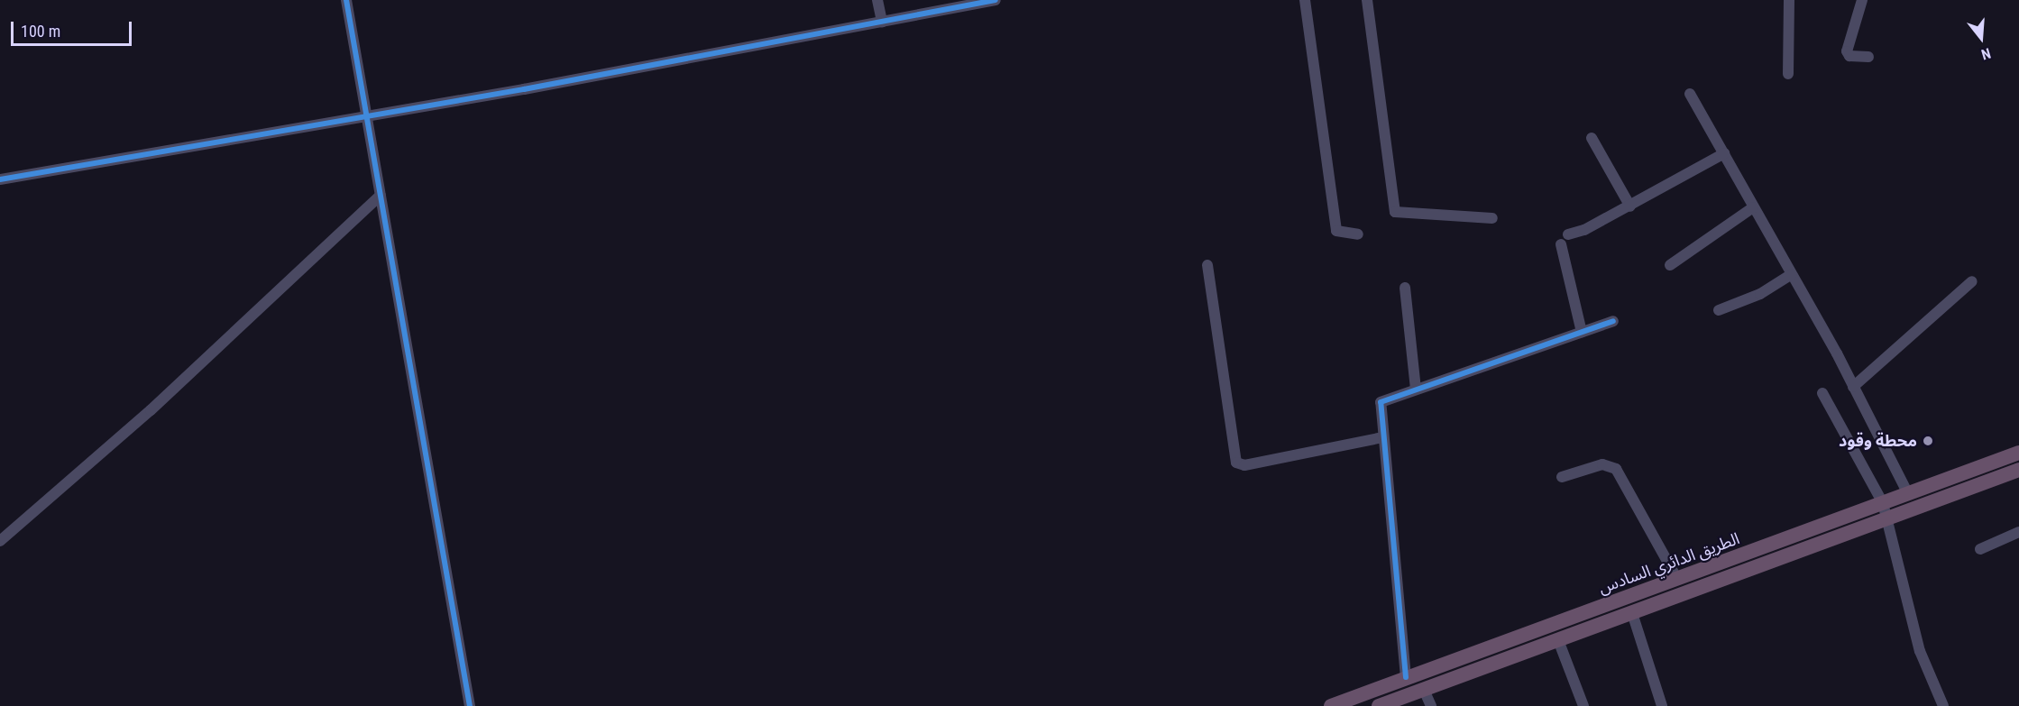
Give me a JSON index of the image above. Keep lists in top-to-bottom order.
{
  "streets": {
    "highway": ["الطريق الدائري السادس"]
  },
  "places": ["محطة وقود"],
  "scale_bar": "100 m",
  "north": "bottom"
}
